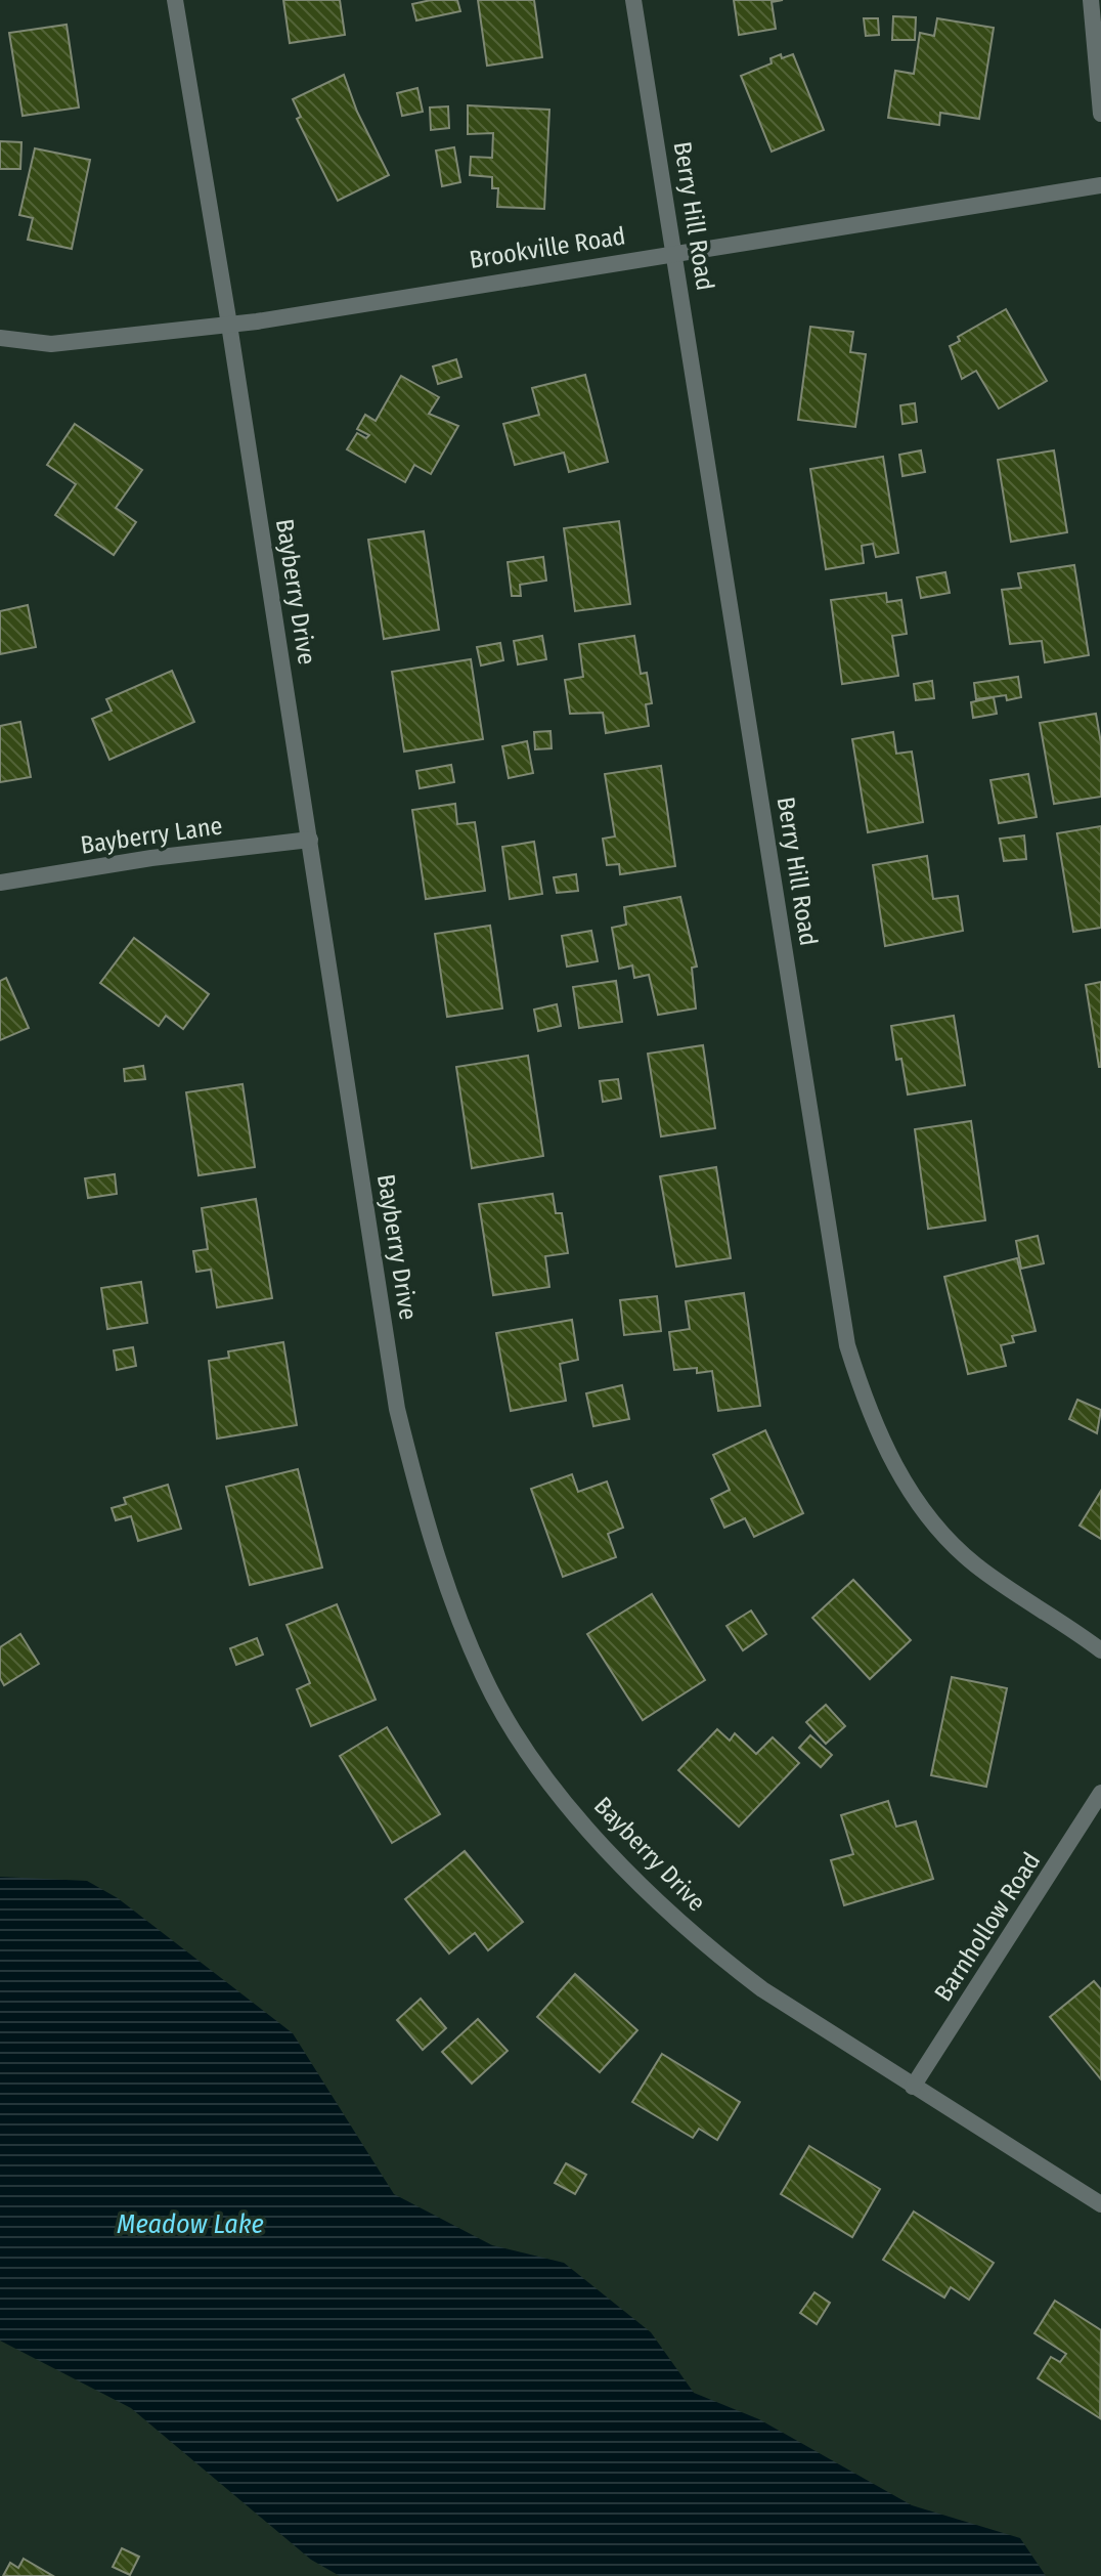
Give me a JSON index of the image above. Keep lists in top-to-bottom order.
{
  "streets": {
    "street": [
      "Berry Hill Road",
      "Brookville Road",
      "Bayberry Drive",
      "Bayberry Lane",
      "Barnhollow Road"
    ]
  },
  "crossings": [
    ["Berry Hill Road", "Brookville Road"],
    ["Brookville Road", "Bayberry Drive"],
    ["Bayberry Drive", "Bayberry Lane"],
    ["Bayberry Drive", "Barnhollow Road"]
  ],
  "water": ["Meadow Lake"]
}
